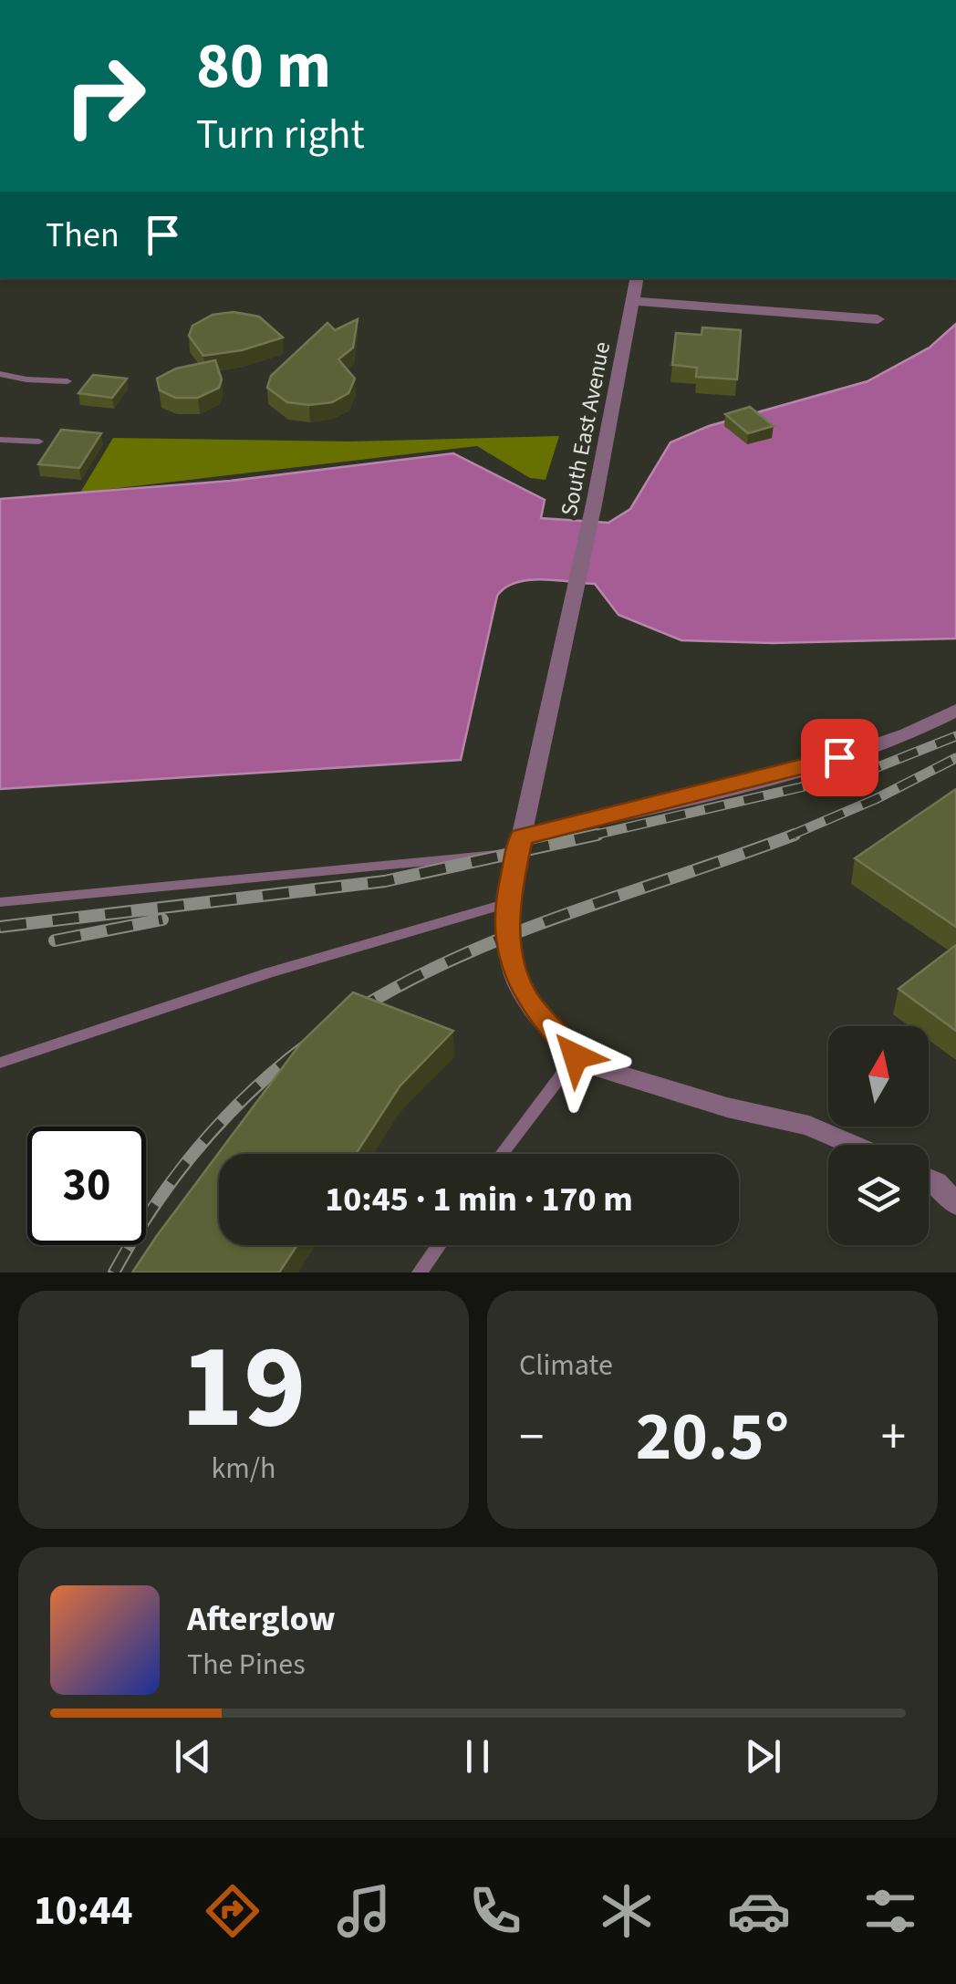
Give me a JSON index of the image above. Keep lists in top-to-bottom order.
{
  "streets": {
    "street": ["South East Avenue"]
  },
  "north": "top",
  "page": {
    "turn": ["80 m", "Turn right"],
    "then": "Then",
    "limit": "30",
    "trip": "10:45 · 1 min · 170 m",
    "tile": [
      ["19", "km/h"],
      "Climate"
    ],
    "heat": ["−", "20.5°", "+"],
    "song": ["Afterglow", "The Pines"],
    "tabs": "10:44"
  }
}
